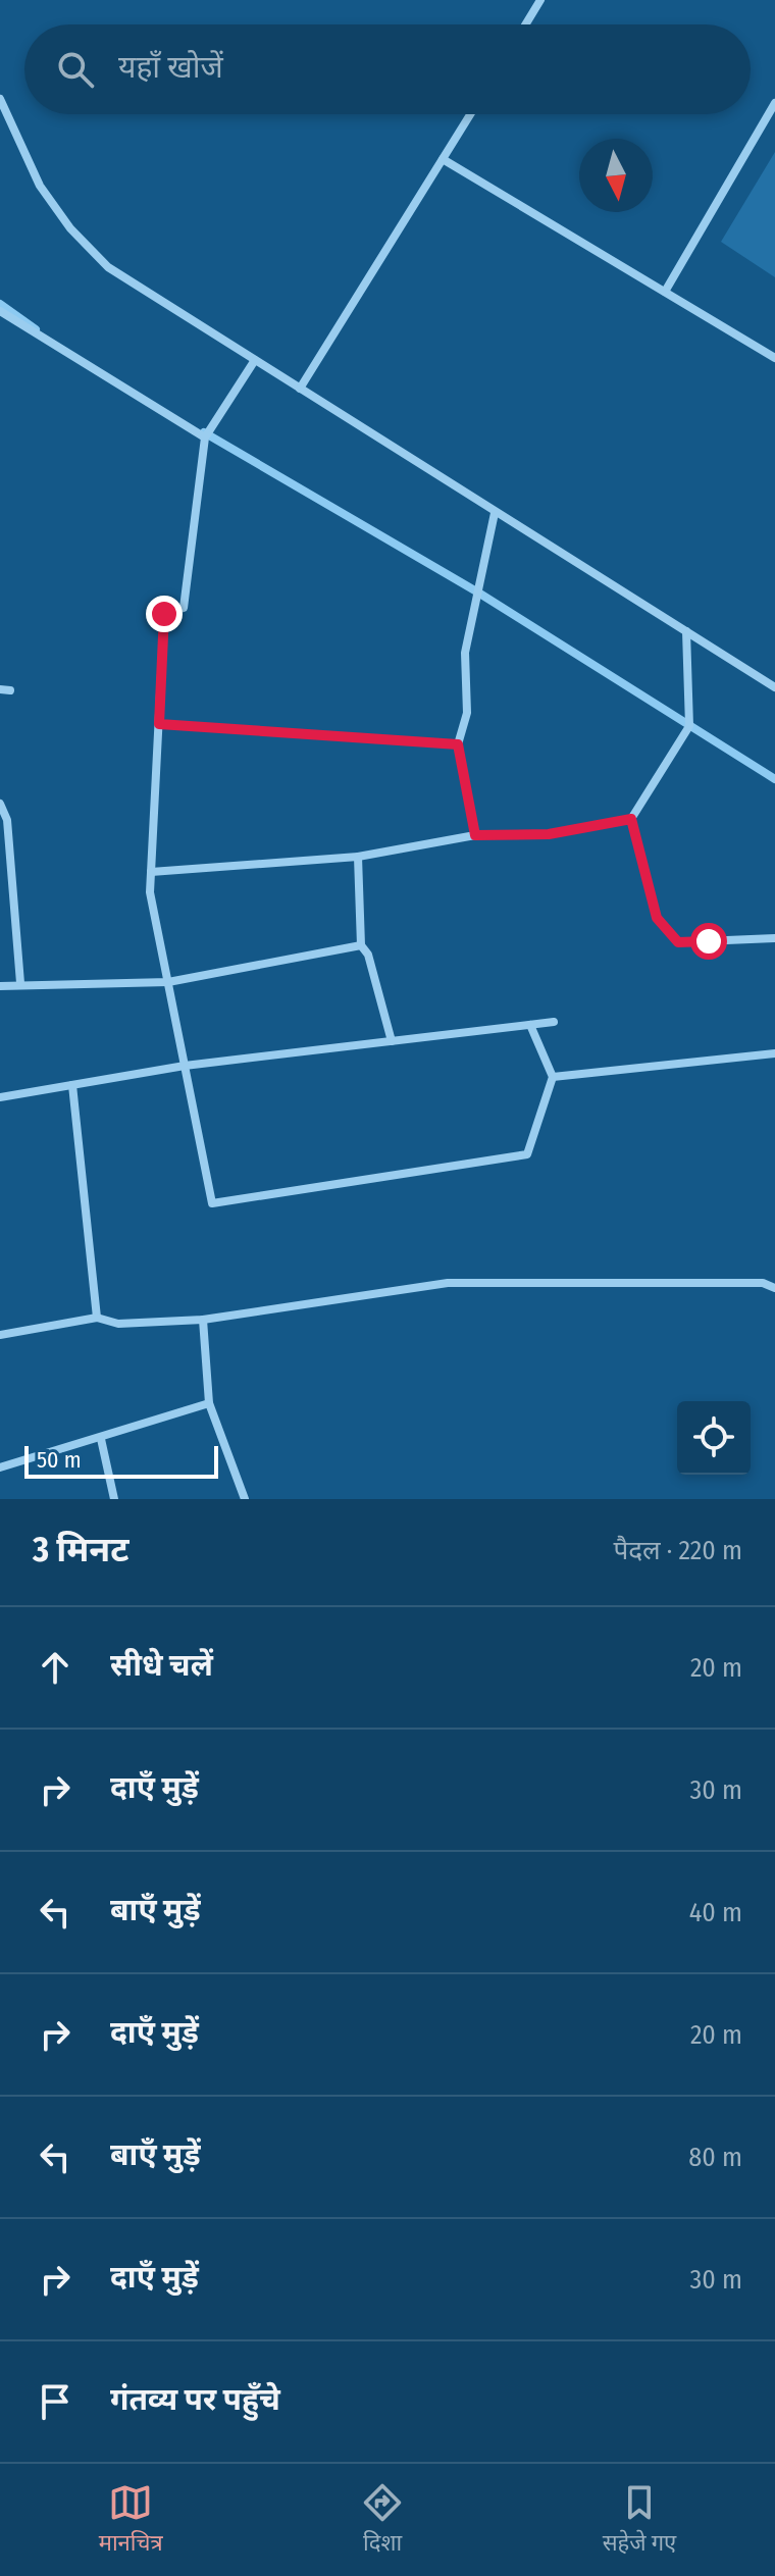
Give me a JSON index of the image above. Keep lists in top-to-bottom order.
{
  "scale_bar": "50 m",
  "north": "bottom",
  "page": {
    "search": "यहाँ खोजें",
    "scale": "50 m",
    "heading": ["3 मिनट", "पैदल · 220 m"],
    "list": [
      ["सीधे चलें", "20 m"],
      ["दाएँ मुड़ें", "30 m"],
      ["बाएँ मुड़ें", "40 m"],
      ["दाएँ मुड़ें", "20 m"],
      ["बाएँ मुड़ें", "80 m"],
      ["दाएँ मुड़ें", "30 m"],
      "गंतव्य पर पहुँचे"
    ],
    "nav": ["मानचित्र", "दिशा", "सहेजे गए"]
  }
}
